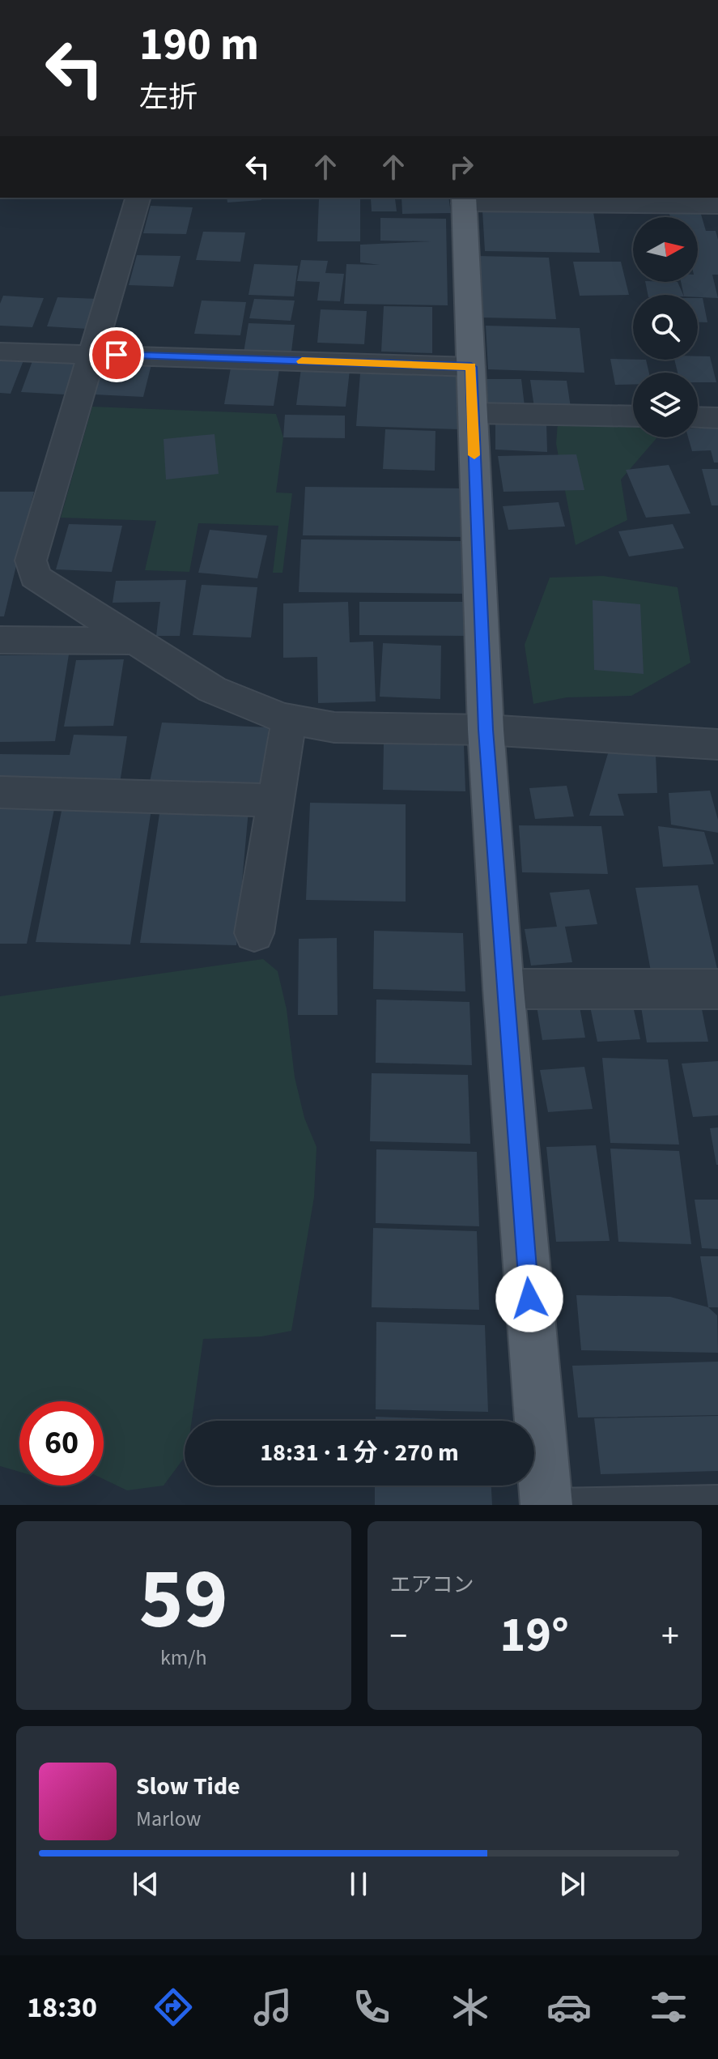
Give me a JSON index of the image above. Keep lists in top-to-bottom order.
{
  "north": "right",
  "page": {
    "turn": ["190 m", "左折"],
    "limit": "60",
    "trip": "18:31 · 1 分 · 270 m",
    "tile": [
      ["59", "km/h"],
      "エアコン"
    ],
    "heat": ["−", "19°", "+"],
    "song": ["Slow Tide", "Marlow"],
    "tabs": "18:30"
  }
}
